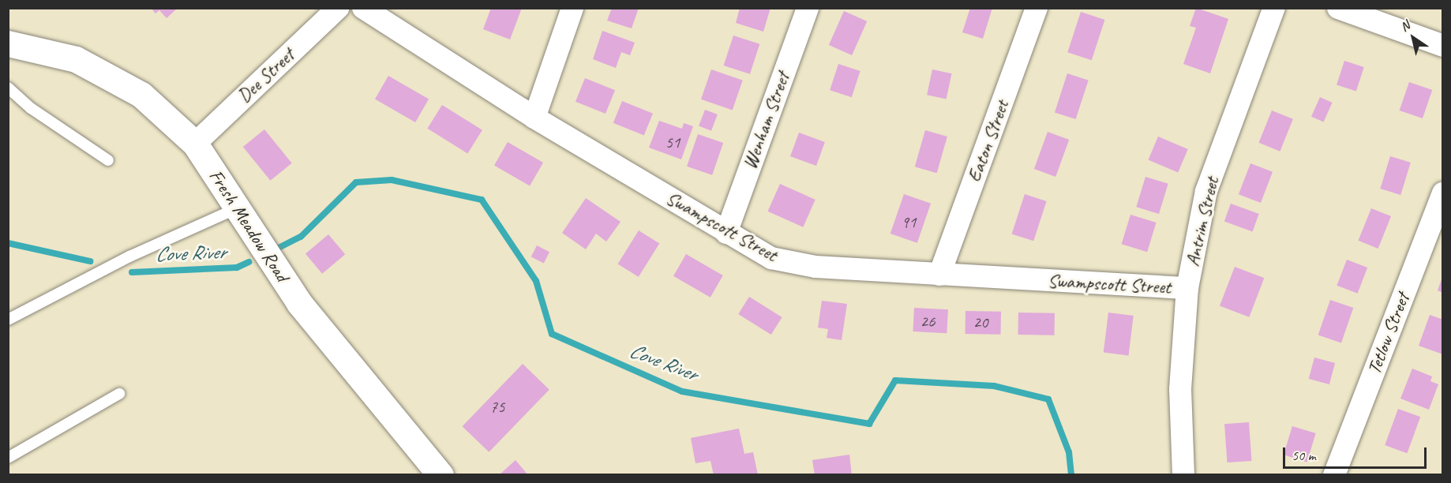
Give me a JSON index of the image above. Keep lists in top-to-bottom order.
{
  "streets": {
    "street": [
      "Dee Street",
      "Wenham Street",
      "Eaton Street",
      "Antrim Street",
      "Fresh Meadow Road",
      "Swampscott Street",
      "Tetlow Street"
    ]
  },
  "crossings": [
    ["Dee Street", "Fresh Meadow Road"],
    ["Wenham Street", "Swampscott Street"],
    ["Eaton Street", "Swampscott Street"],
    ["Antrim Street", "Swampscott Street"]
  ],
  "water": ["Cove River"],
  "house_numbers": [
    "51",
    "91",
    "26",
    "20",
    "75"
  ],
  "scale_bar": "50 m",
  "north": "top left"
}
